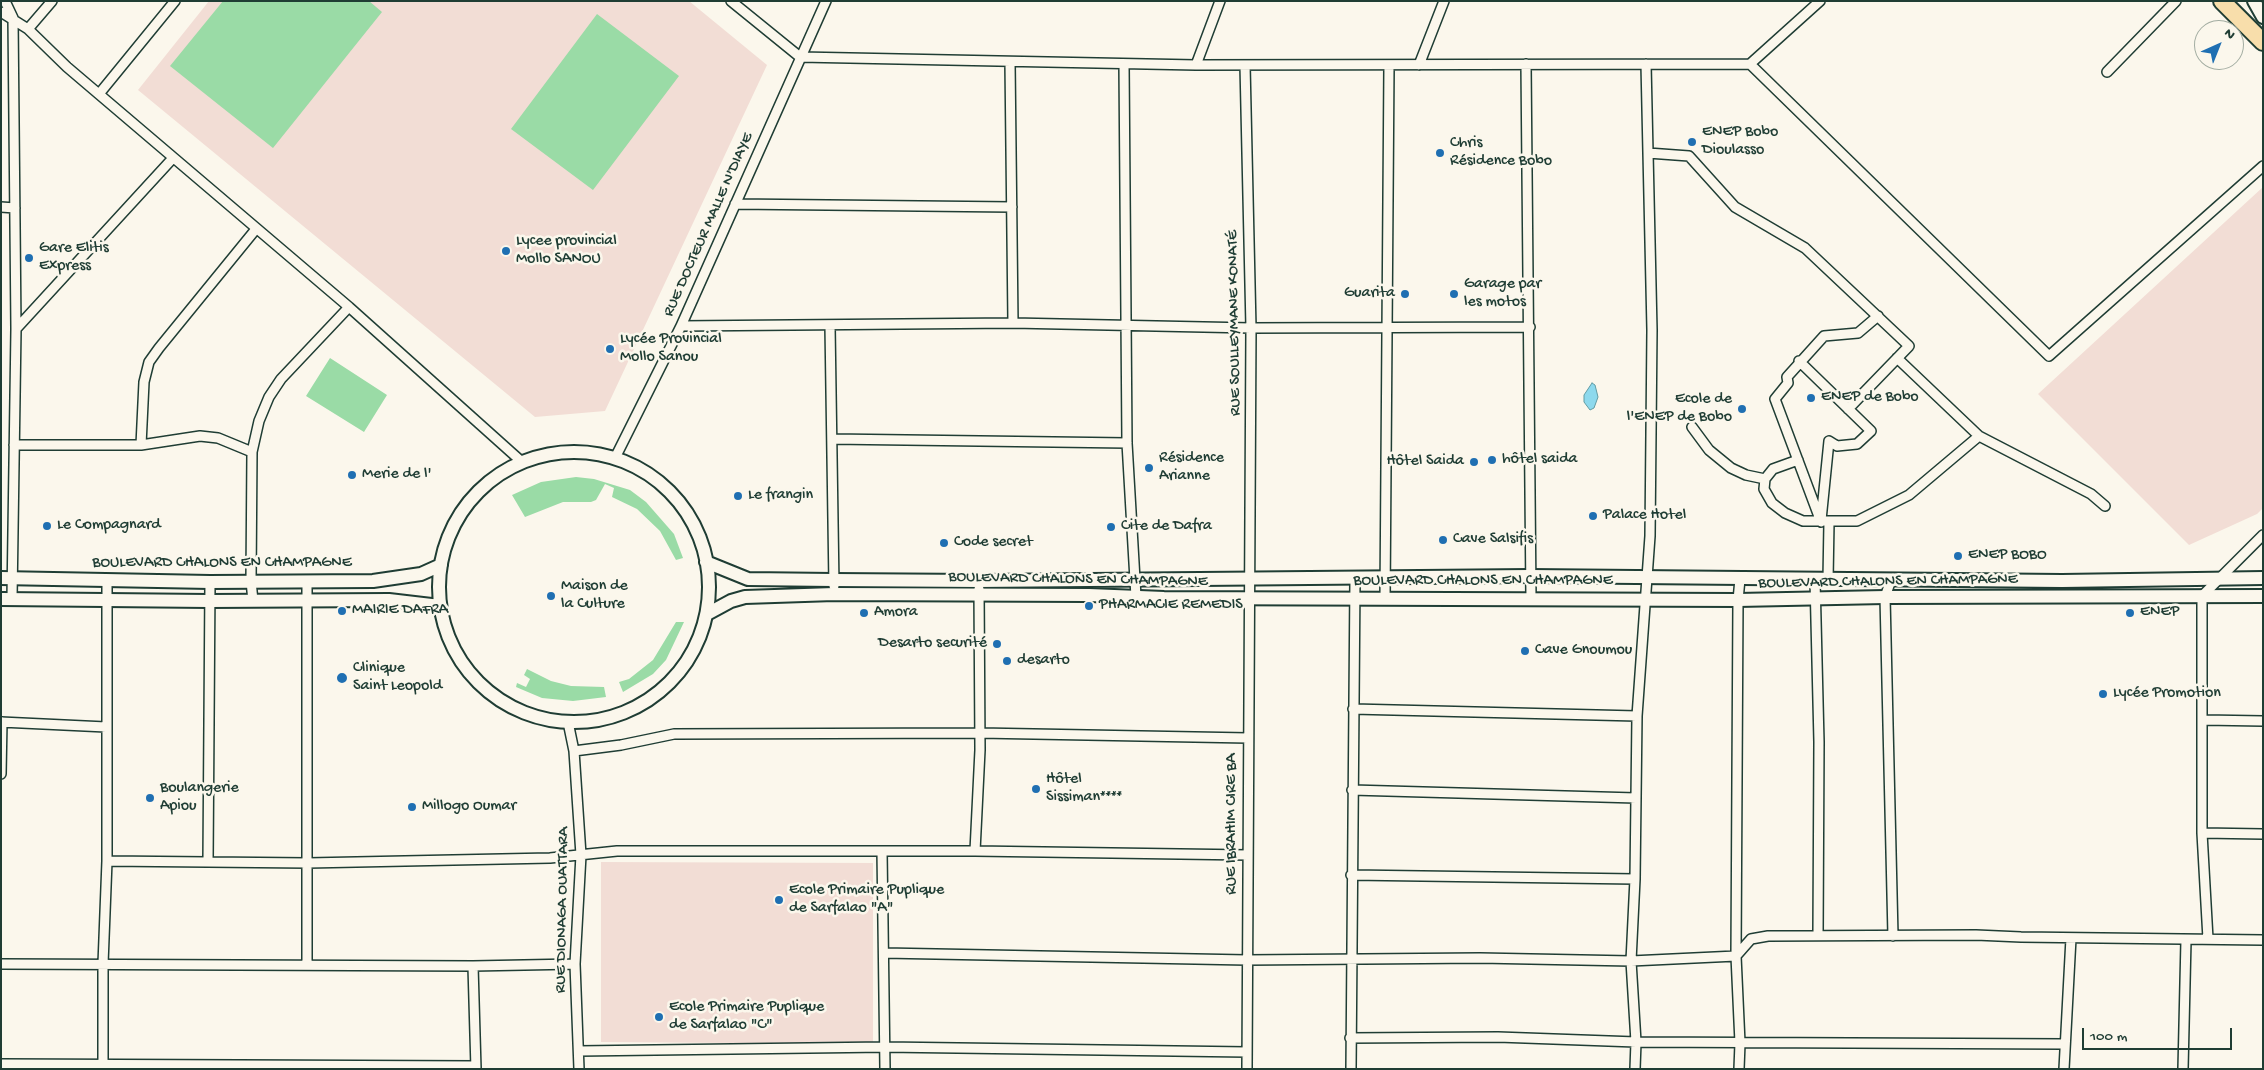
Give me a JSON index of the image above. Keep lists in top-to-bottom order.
{
  "streets": {
    "main road": ["BOULEVARD CHALONS EN CHAMPAGNE"],
    "street": [
      "RUE DOCTEUR MALLE N'DIAYE",
      "RUE SOULLEYMANE KONATÉ",
      "RUE IBRAHIM CIRE BA",
      "RUE DIONAGA OUATTARA"
    ]
  },
  "crossings": [
    ["RUE SOULLEYMANE KONATÉ", "BOULEVARD CHALONS EN CHAMPAGNE"],
    ["RUE SOULLEYMANE KONATÉ", "RUE IBRAHIM CIRE BA"],
    ["BOULEVARD CHALONS EN CHAMPAGNE", "RUE IBRAHIM CIRE BA"]
  ],
  "places": [
    "ENEP Bobo Dioulasso",
    "Chris Résidence Bobo",
    "Lycee provincial Mollo SANOU",
    "Gare Elitis Express",
    "Guarita",
    "Garage par les motos",
    "Lycée Provincial Mollo Sanou",
    "ENEP de Bobo",
    "Ecole de l'ENEP de Bobo",
    "hôtel saida",
    "Hôtel Saida",
    "Résidence Arianne",
    "Merie de l'",
    "Le frangin",
    "Palace Hotel",
    "Le Compagnard",
    "Cite de Dafra",
    "Cave Salsifis",
    "Code secret",
    "ENEP BOBO",
    "Maison de la Culture",
    "PHARMACIE REMEDIS",
    "MAIRIE DAFRA",
    "Amora",
    "ENEP",
    "Desarto securité",
    "Cave Gnoumou",
    "desarto",
    "Clinique Saint Leopold",
    "Lycée Promotion",
    "Hôtel Sissiman****",
    "Boulangerie Apiou",
    "Millogo Oumar",
    "Ecole Primaire Puplique de Sarfalao \"A\"",
    "Ecole Primaire Puplique de Sarfalao \"C\""
  ],
  "scale_bar": "100 m",
  "north": "top right"
}
